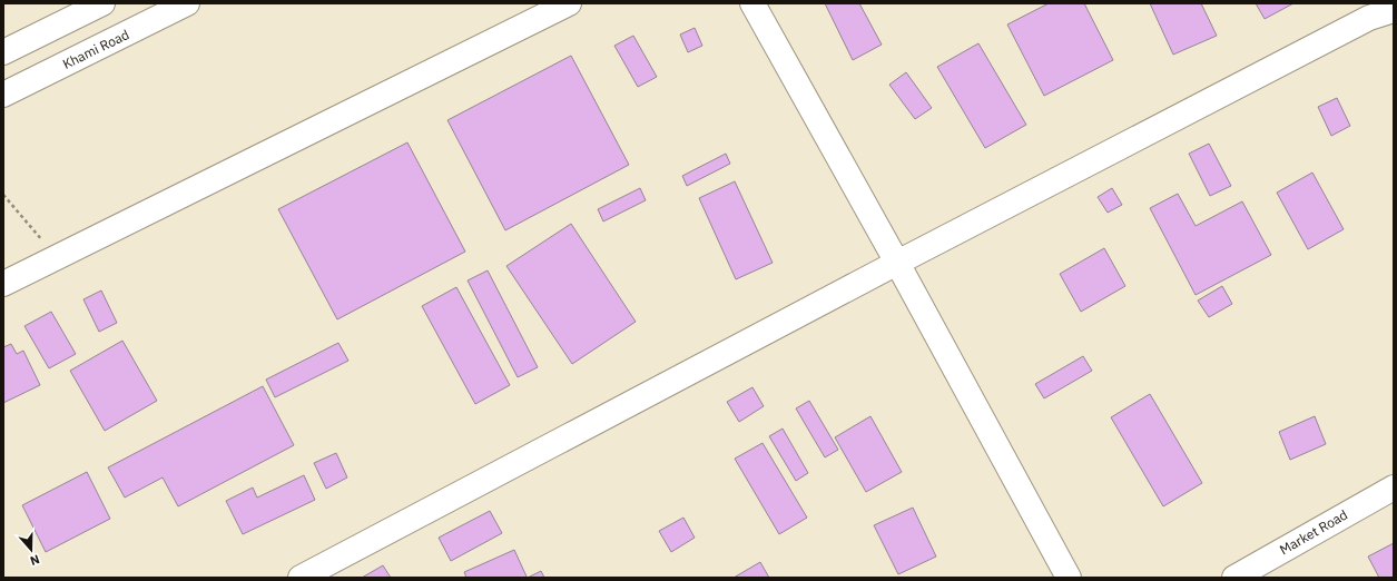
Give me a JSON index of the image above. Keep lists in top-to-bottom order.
{
  "streets": {
    "street": ["Khami Road", "Market Road"]
  },
  "north": "bottom"
}
